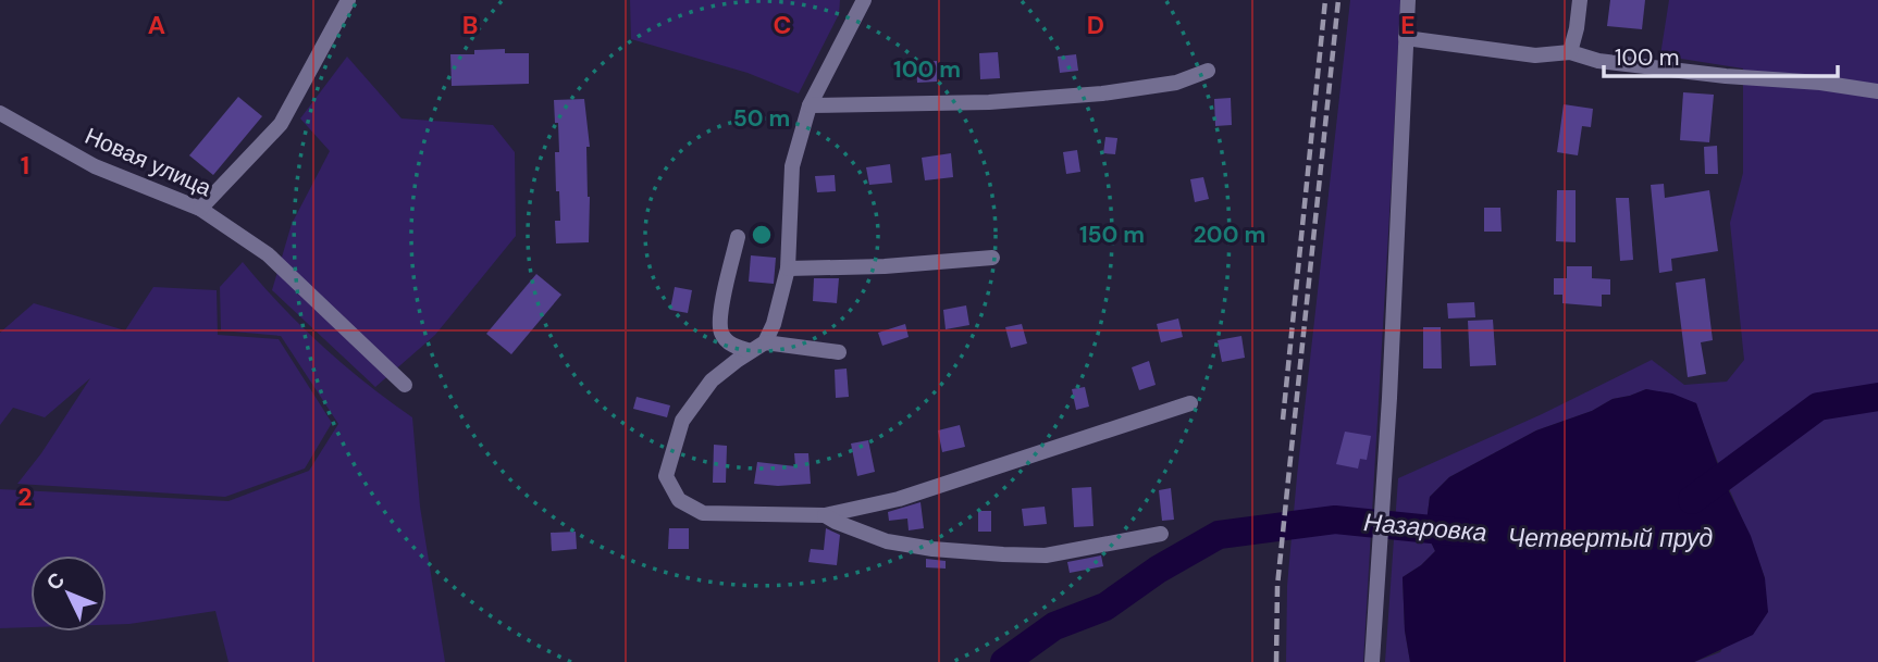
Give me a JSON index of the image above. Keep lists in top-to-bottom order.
{
  "streets": {
    "street": ["Новая улица"]
  },
  "water": ["Назаровка", "Четвертый пруд"],
  "scale_bar": "100 m",
  "north": "top left",
  "grid": {
    "columns": [
      "A",
      "B",
      "C",
      "D",
      "E"
    ],
    "rows": ["1", "2"]
  },
  "rings": [
    "100 m",
    "50 m",
    "150 m",
    "200 m"
  ]
}
